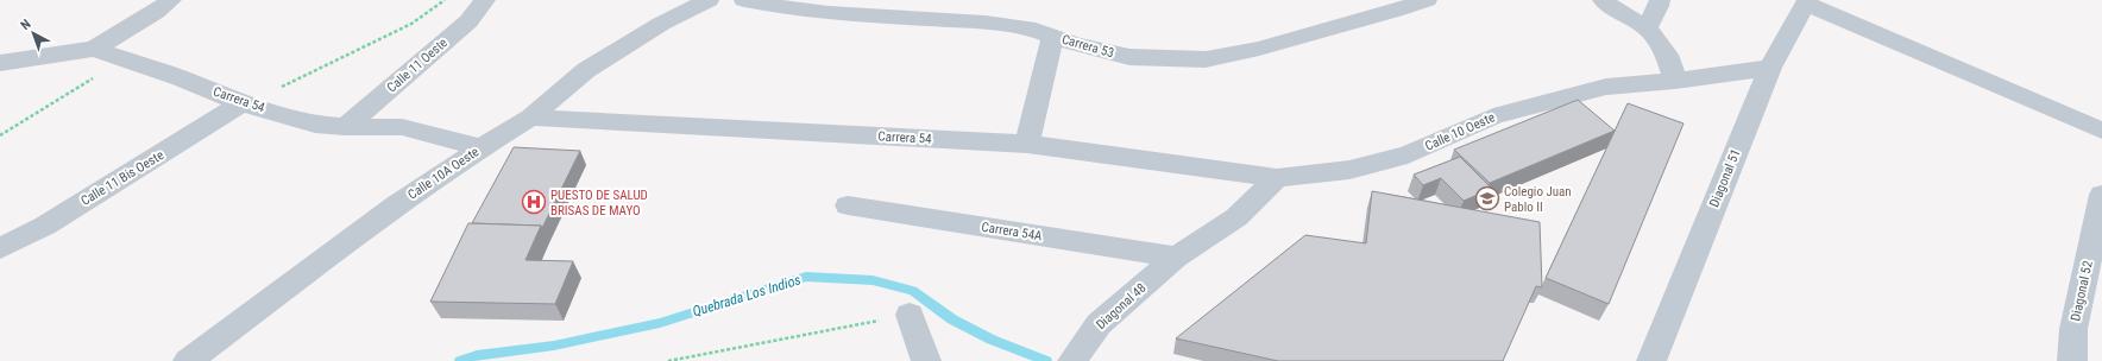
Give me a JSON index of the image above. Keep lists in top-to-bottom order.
{
  "streets": {
    "street": [
      "Carrera 53",
      "Calle 11 Oeste",
      "Carrera 54",
      "Calle 10 Oeste",
      "Calle 10A Oeste",
      "Calle 11 Bis Oeste",
      "Diagonal 51",
      "Carrera 54A",
      "Diagonal 52",
      "Diagonal 48"
    ]
  },
  "crossings": [
    ["Calle 11 Oeste", "Carrera 54"],
    ["Carrera 54", "Calle 10 Oeste"],
    ["Carrera 54", "Calle 10A Oeste"],
    ["Carrera 54", "Calle 11 Bis Oeste"],
    ["Calle 10 Oeste", "Diagonal 51"],
    ["Carrera 54A", "Diagonal 48"]
  ],
  "water": ["Quebrada Los Indios"],
  "places": {
    "school or university": ["Colegio Juan Pablo II"],
    "hospital": ["PUESTO DE SALUD BRISAS DE MAYO"]
  },
  "north": "top left"
}
